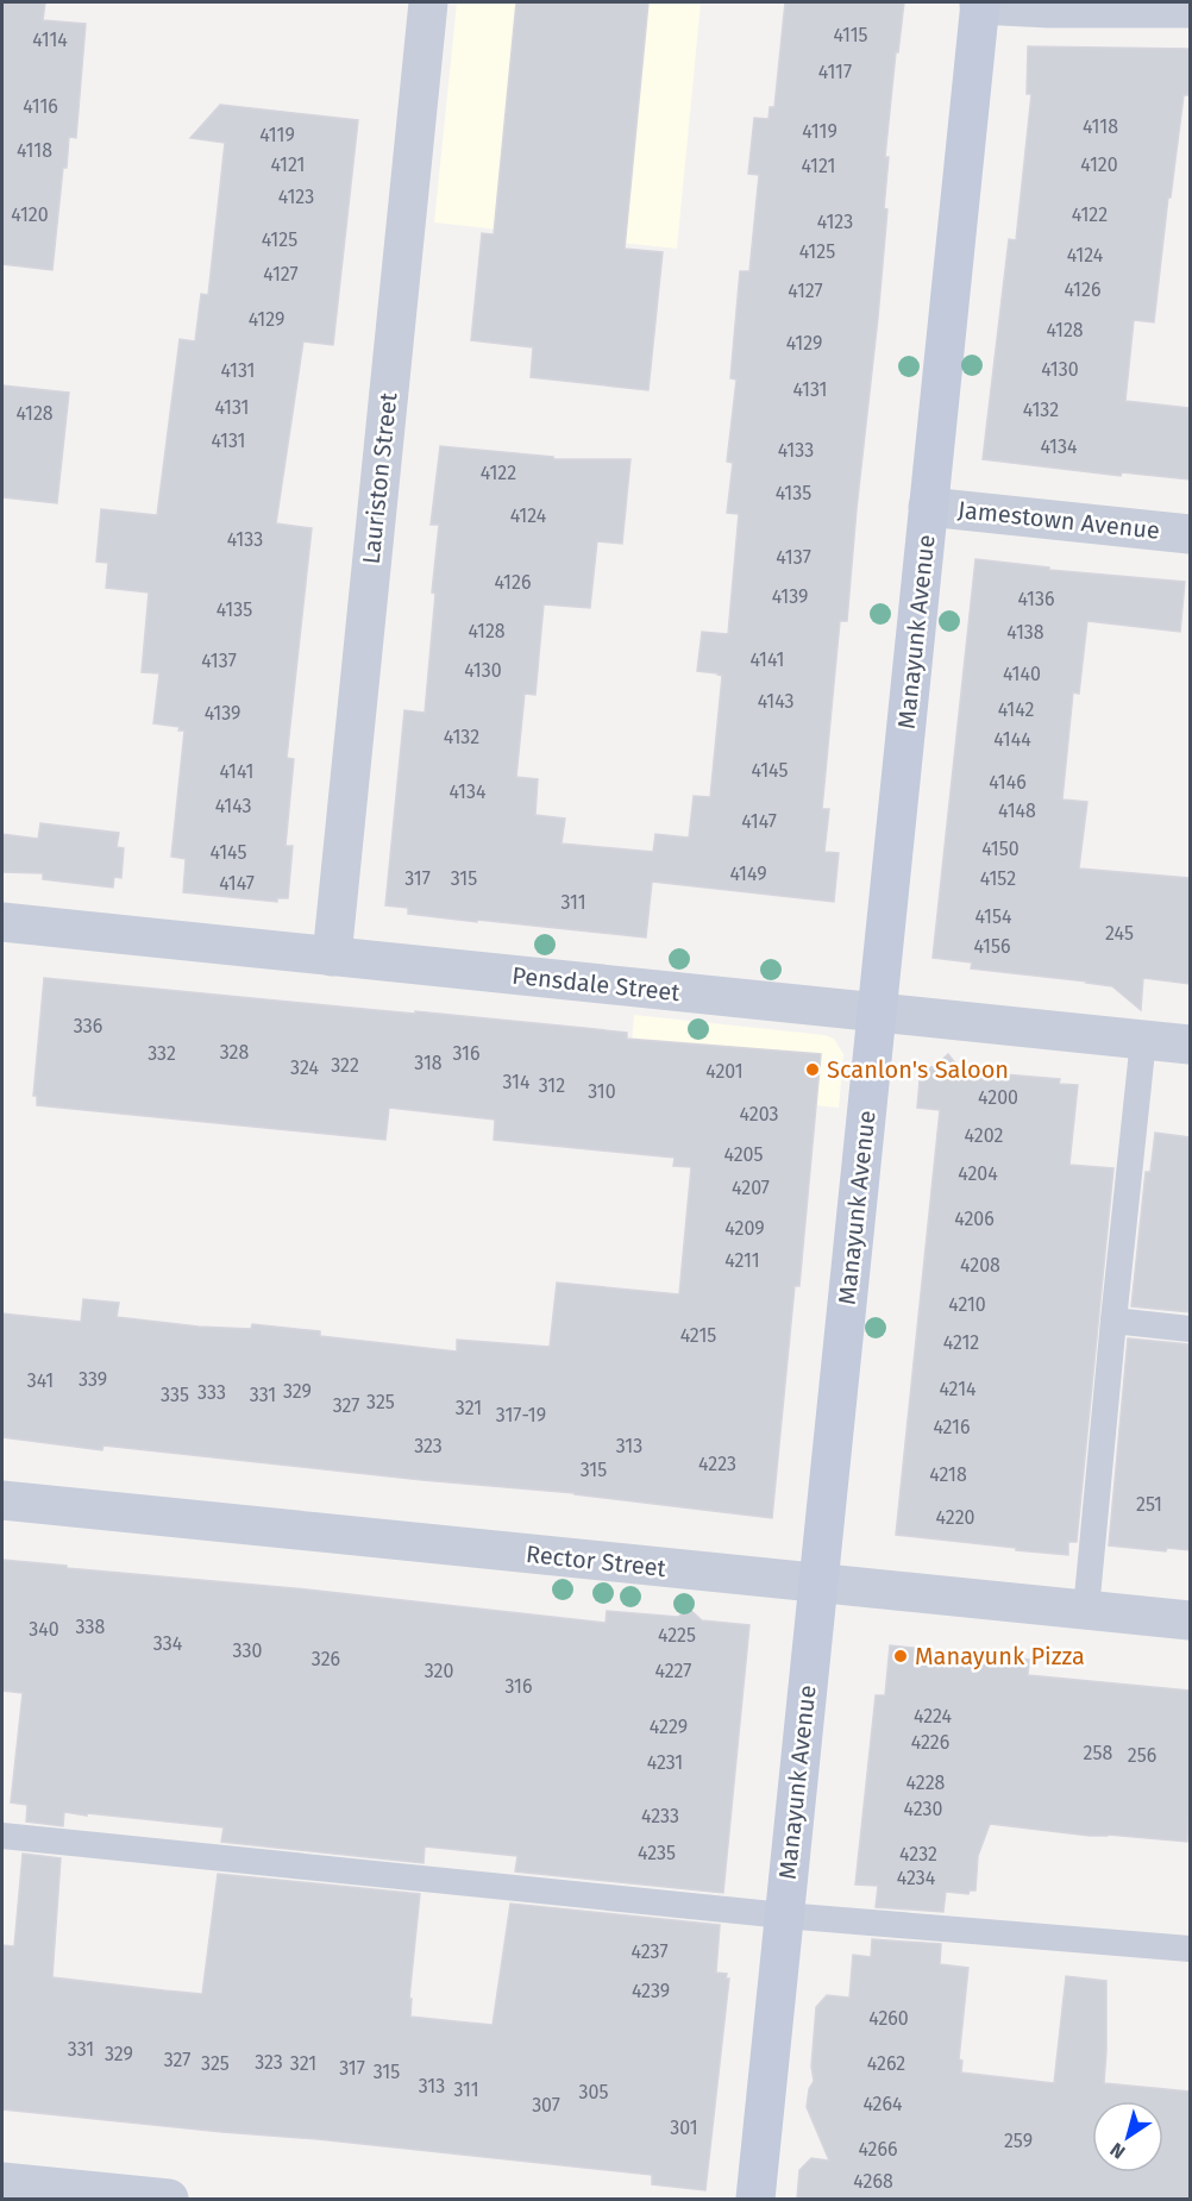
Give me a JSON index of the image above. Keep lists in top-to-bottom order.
{
  "streets": {
    "street": [
      "Lauriston Street",
      "Jamestown Avenue",
      "Manayunk Avenue",
      "Pensdale Street",
      "Rector Street"
    ]
  },
  "crossings": [
    ["Lauriston Street", "Pensdale Street"],
    ["Jamestown Avenue", "Manayunk Avenue"],
    ["Manayunk Avenue", "Pensdale Street"],
    ["Manayunk Avenue", "Rector Street"]
  ],
  "places": ["Scanlon's Saloon", "Manayunk Pizza"],
  "house_numbers": [
    "4115",
    "4114",
    "4117",
    "4116",
    "4118",
    "4119",
    "4119",
    "4118",
    "4121",
    "4120",
    "4121",
    "4123",
    "4120",
    "4122",
    "4123",
    "4125",
    "4125",
    "4124",
    "4127",
    "4126",
    "4127",
    "4129",
    "4128",
    "4129",
    "4130",
    "4131",
    "4131",
    "4131",
    "4132",
    "4128",
    "4131",
    "4134",
    "4133",
    "4122",
    "4135",
    "4124",
    "4133",
    "4137",
    "4126",
    "4139",
    "4136",
    "4135",
    "4128",
    "4138",
    "4141",
    "4137",
    "4130",
    "4140",
    "4143",
    "4142",
    "4139",
    "4132",
    "4144",
    "4145",
    "4141",
    "4146",
    "4134",
    "4143",
    "4148",
    "4147",
    "4150",
    "4145",
    "4149",
    "317",
    "315",
    "4152",
    "4147",
    "311",
    "4154",
    "245",
    "4156",
    "336",
    "328",
    "332",
    "316",
    "318",
    "322",
    "324",
    "4201",
    "314",
    "312",
    "310",
    "4200",
    "4203",
    "4202",
    "4205",
    "4204",
    "4207",
    "4206",
    "4209",
    "4211",
    "4208",
    "4210",
    "4215",
    "4212",
    "339",
    "341",
    "4214",
    "329",
    "333",
    "335",
    "331",
    "325",
    "327",
    "321",
    "317-19",
    "4216",
    "323",
    "313",
    "4223",
    "315",
    "4218",
    "251",
    "4220",
    "338",
    "340",
    "4225",
    "334",
    "330",
    "326",
    "320",
    "4227",
    "316",
    "4224",
    "4229",
    "4226",
    "258",
    "256",
    "4231",
    "4228",
    "4230",
    "4233",
    "4235",
    "4232",
    "4234",
    "4237",
    "4239",
    "4260",
    "331",
    "329",
    "327",
    "323",
    "325",
    "321",
    "4262",
    "317",
    "315",
    "313",
    "311",
    "305",
    "4264",
    "307",
    "301",
    "259",
    "4266",
    "4268"
  ],
  "north": "bottom left"
}
